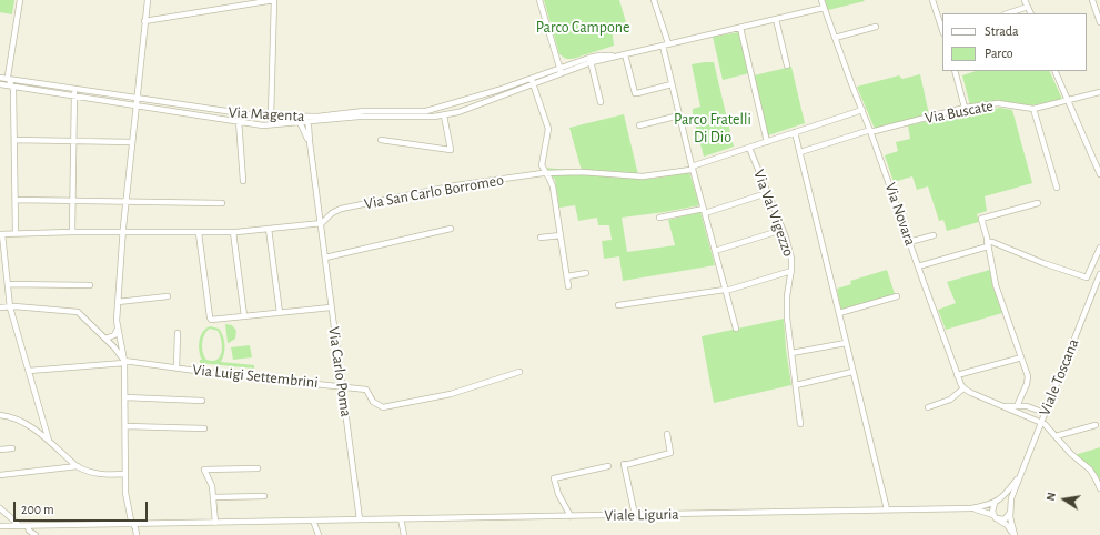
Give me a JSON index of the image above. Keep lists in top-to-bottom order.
{
  "streets": {
    "street": [
      "Via Buscate",
      "Via Magenta",
      "Via San Carlo Borromeo",
      "Via Val Vigezzo",
      "Via Novara",
      "Via Carlo Poma",
      "Via Luigi Settembrini",
      "Viale Toscana",
      "Viale Liguria"
    ]
  },
  "crossings": [
    ["Via Buscate", "Via Novara"],
    ["Via Magenta", "Via Novara"],
    ["Via Magenta", "Via Carlo Poma"],
    ["Via San Carlo Borromeo", "Via Val Vigezzo"],
    ["Via San Carlo Borromeo", "Via Novara"],
    ["Via San Carlo Borromeo", "Via Carlo Poma"],
    ["Via Carlo Poma", "Via Luigi Settembrini"],
    ["Via Carlo Poma", "Viale Liguria"],
    ["Viale Toscana", "Viale Liguria"]
  ],
  "parks": ["Parco Campone", "Parco Fratelli Di Dio"],
  "legend": ["Strada", "Parco"],
  "scale_bar": "200 m",
  "north": "left"
}
